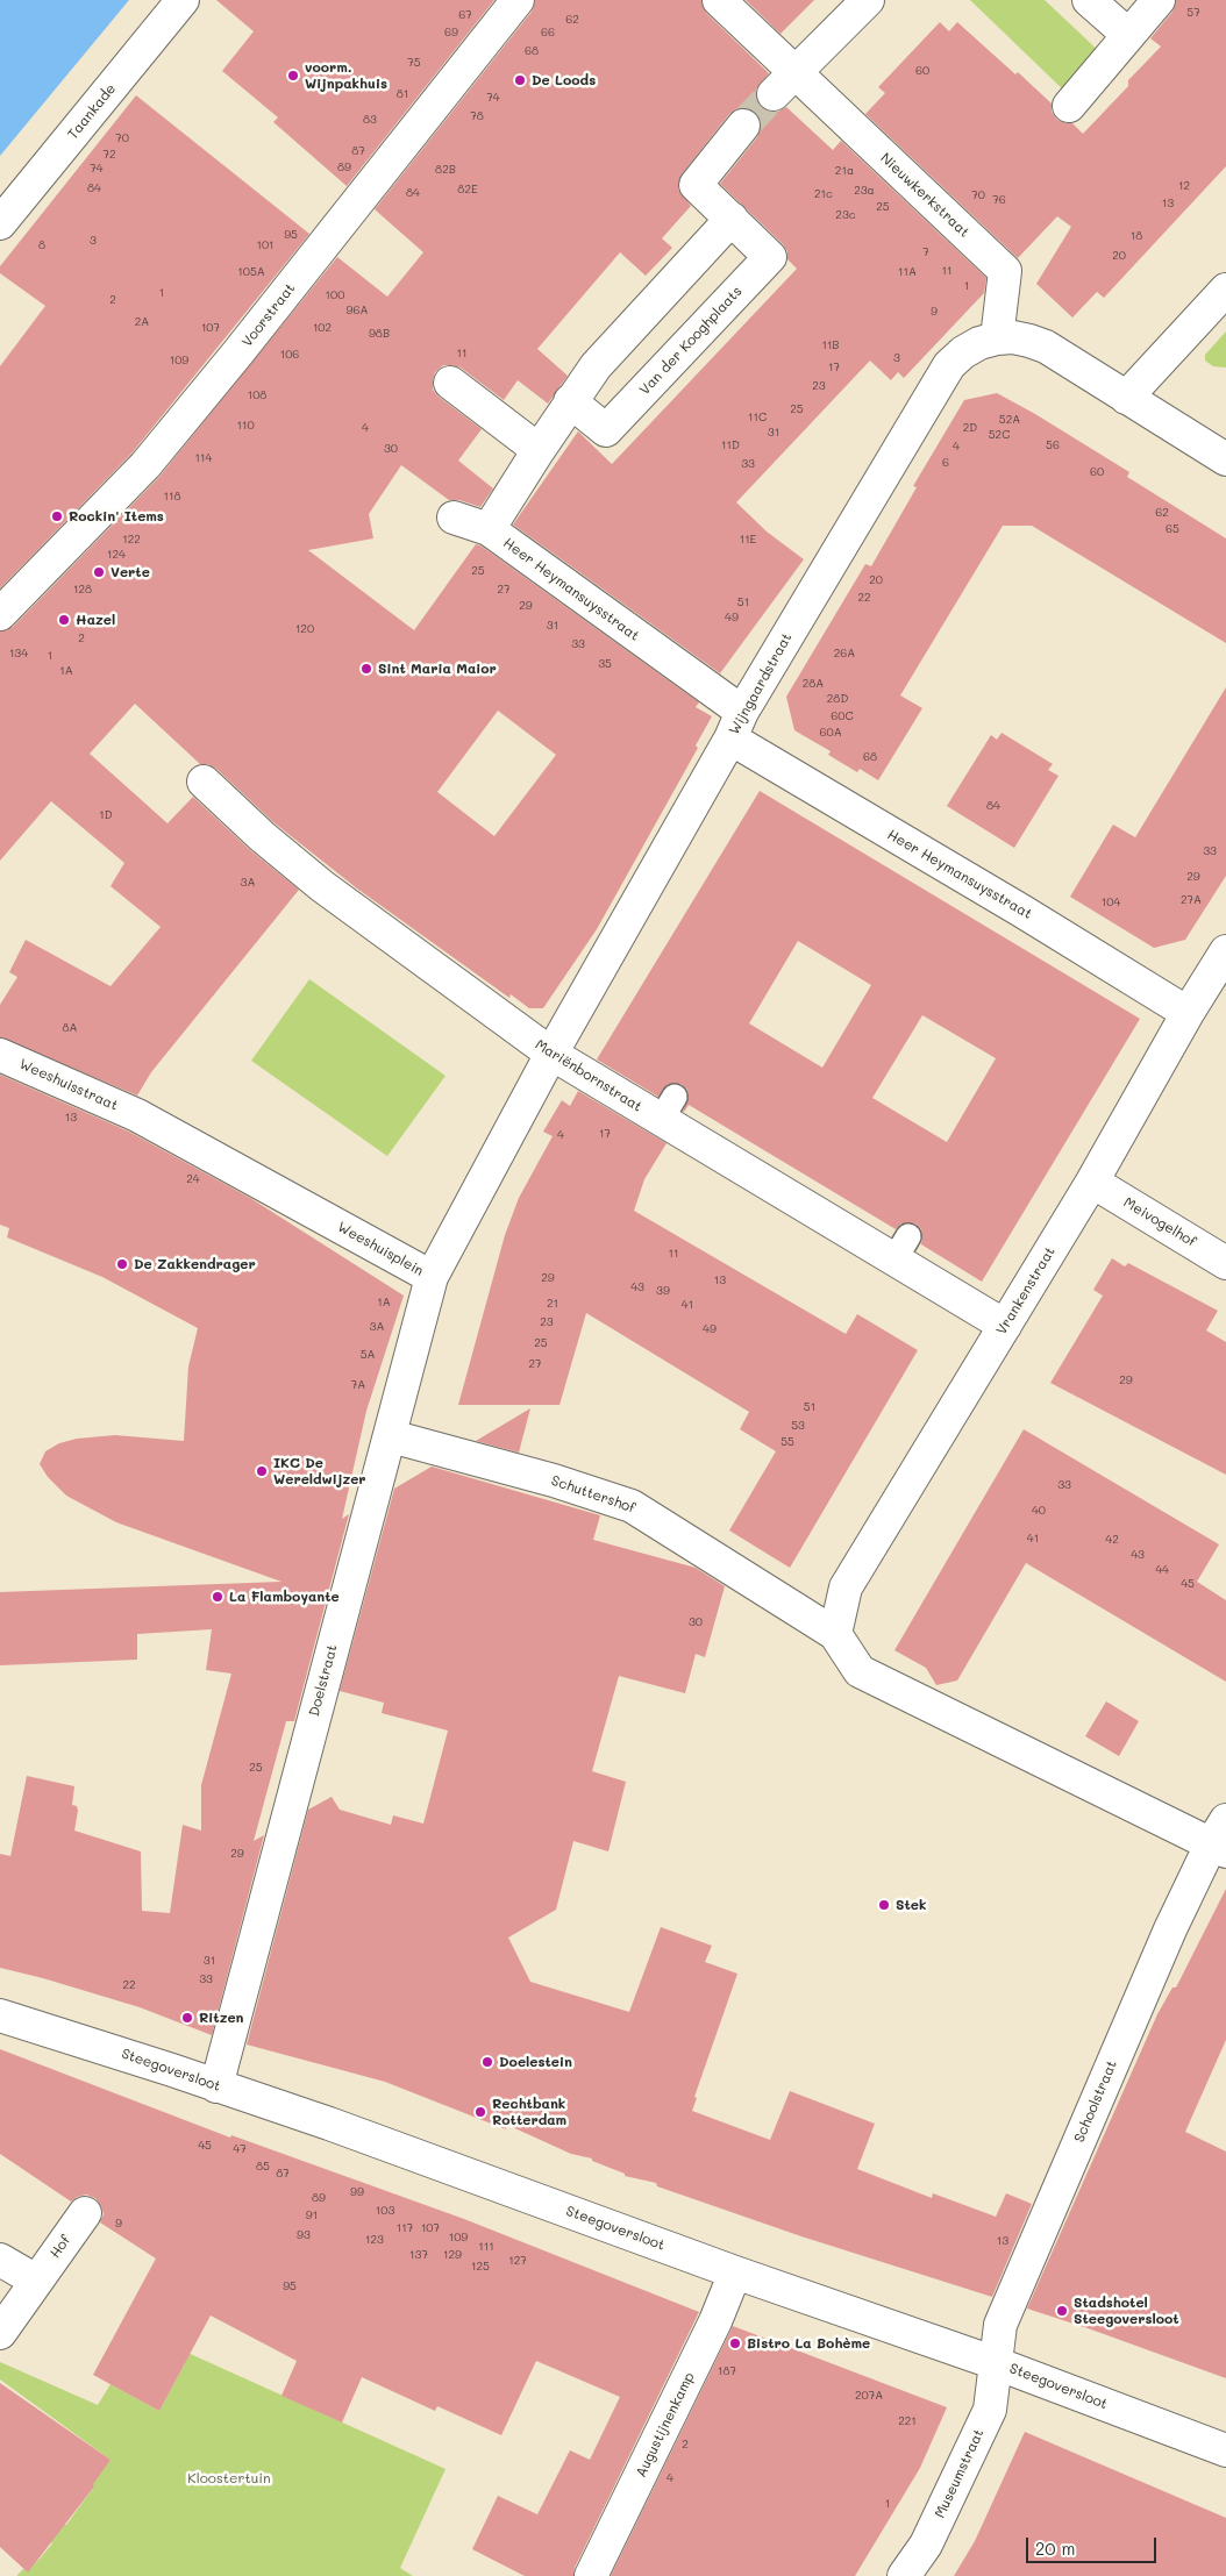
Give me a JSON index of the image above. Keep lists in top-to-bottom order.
{
  "streets": {
    "street": [
      "Taankade",
      "Nieuwkerkstraat",
      "Voorstraat",
      "Van der Kooghplaats",
      "Heer Heymansuysstraat",
      "Wijngaardstraat",
      "Mariënbornstraat",
      "Weeshuisstraat",
      "Meivogelhof",
      "Weeshuisplein",
      "Vrankenstraat",
      "Schuttershof",
      "Doelstraat",
      "Steegoversloot",
      "Schoolstraat",
      "Hof",
      "Augustijnenkamp",
      "Museumstraat"
    ]
  },
  "crossings": [
    ["Nieuwkerkstraat", "Wijngaardstraat"],
    ["Heer Heymansuysstraat", "Wijngaardstraat"],
    ["Heer Heymansuysstraat", "Vrankenstraat"],
    ["Wijngaardstraat", "Mariënbornstraat"],
    ["Wijngaardstraat", "Weeshuisplein"],
    ["Mariënbornstraat", "Weeshuisplein"],
    ["Mariënbornstraat", "Vrankenstraat"],
    ["Weeshuisstraat", "Weeshuisplein"],
    ["Meivogelhof", "Vrankenstraat"],
    ["Weeshuisplein", "Doelstraat"],
    ["Vrankenstraat", "Schuttershof"],
    ["Schuttershof", "Doelstraat"],
    ["Doelstraat", "Steegoversloot"],
    ["Steegoversloot", "Schoolstraat"],
    ["Steegoversloot", "Augustijnenkamp"],
    ["Steegoversloot", "Museumstraat"],
    ["Schoolstraat", "Museumstraat"]
  ],
  "parks": ["Kloostertuin"],
  "places": [
    "voorm. Wijnpakhuis",
    "De Loods",
    "Rockin' Items",
    "Verte",
    "Hazel",
    "Sint Maria Maior",
    "De Zakkendrager",
    "IKC De Wereldwijzer",
    "La Flamboyante",
    "Stek",
    "Ritzen",
    "Doelestein",
    "Rechtbank Rotterdam",
    "Stadshotel Steegoversloot",
    "Bistro La Bohème"
  ],
  "house_numbers": [
    "57",
    "67",
    "62",
    "69",
    "66",
    "68",
    "75",
    "60",
    "81",
    "74",
    "78",
    "83",
    "70",
    "87",
    "72",
    "89",
    "74",
    "82B",
    "21a",
    "12",
    "84",
    "82E",
    "23a",
    "84",
    "21c",
    "70",
    "76",
    "13",
    "25",
    "23c",
    "95",
    "18",
    "3",
    "8",
    "101",
    "7",
    "20",
    "11",
    "105A",
    "11A",
    "1",
    "1",
    "100",
    "2",
    "96A",
    "9",
    "2A",
    "107",
    "102",
    "98B",
    "11B",
    "11",
    "106",
    "3",
    "109",
    "17",
    "23",
    "108",
    "25",
    "11C",
    "52A",
    "110",
    "4",
    "2D",
    "31",
    "52C",
    "11D",
    "56",
    "4",
    "30",
    "114",
    "6",
    "33",
    "60",
    "118",
    "62",
    "65",
    "122",
    "11E",
    "124",
    "25",
    "20",
    "128",
    "27",
    "22",
    "51",
    "29",
    "49",
    "31",
    "120",
    "2",
    "33",
    "134",
    "26A",
    "1",
    "35",
    "1A",
    "28A",
    "28D",
    "60C",
    "60A",
    "68",
    "84",
    "1D",
    "33",
    "29",
    "3A",
    "27A",
    "104",
    "8A",
    "13",
    "17",
    "4",
    "24",
    "11",
    "29",
    "13",
    "43",
    "39",
    "1A",
    "21",
    "41",
    "23",
    "3A",
    "49",
    "25",
    "5A",
    "27",
    "29",
    "7A",
    "51",
    "53",
    "55",
    "33",
    "40",
    "41",
    "42",
    "43",
    "44",
    "45",
    "30",
    "25",
    "29",
    "31",
    "33",
    "22",
    "45",
    "47",
    "85",
    "87",
    "99",
    "89",
    "103",
    "91",
    "9",
    "117",
    "107",
    "93",
    "109",
    "123",
    "13",
    "111",
    "137",
    "129",
    "127",
    "125",
    "95",
    "187",
    "207A",
    "221",
    "2",
    "4",
    "1"
  ],
  "scale_bar": "20 m"
}
